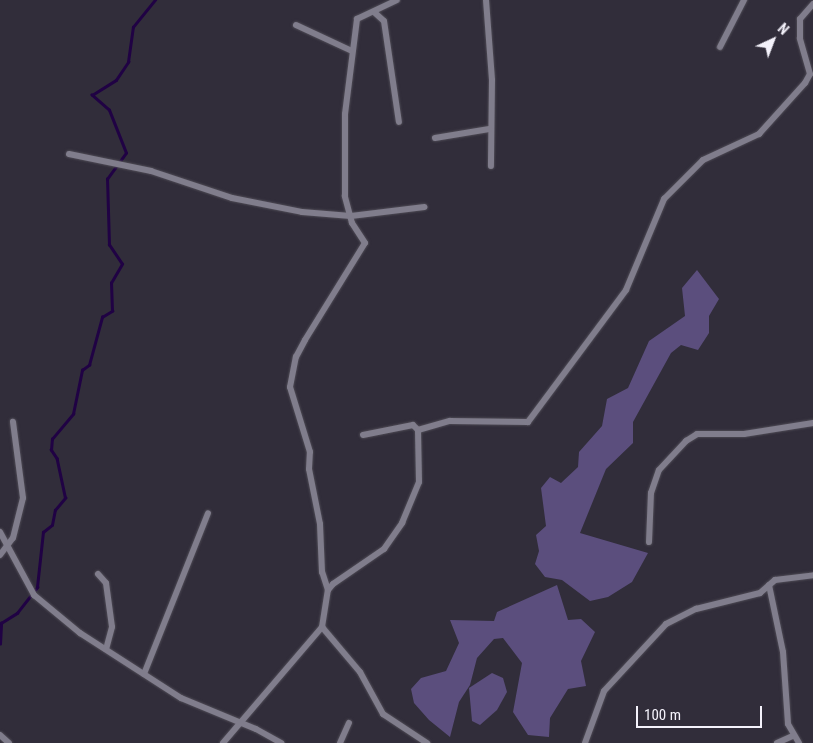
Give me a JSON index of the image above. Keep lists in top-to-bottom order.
{
  "scale_bar": "100 m",
  "north": "top right"
}
